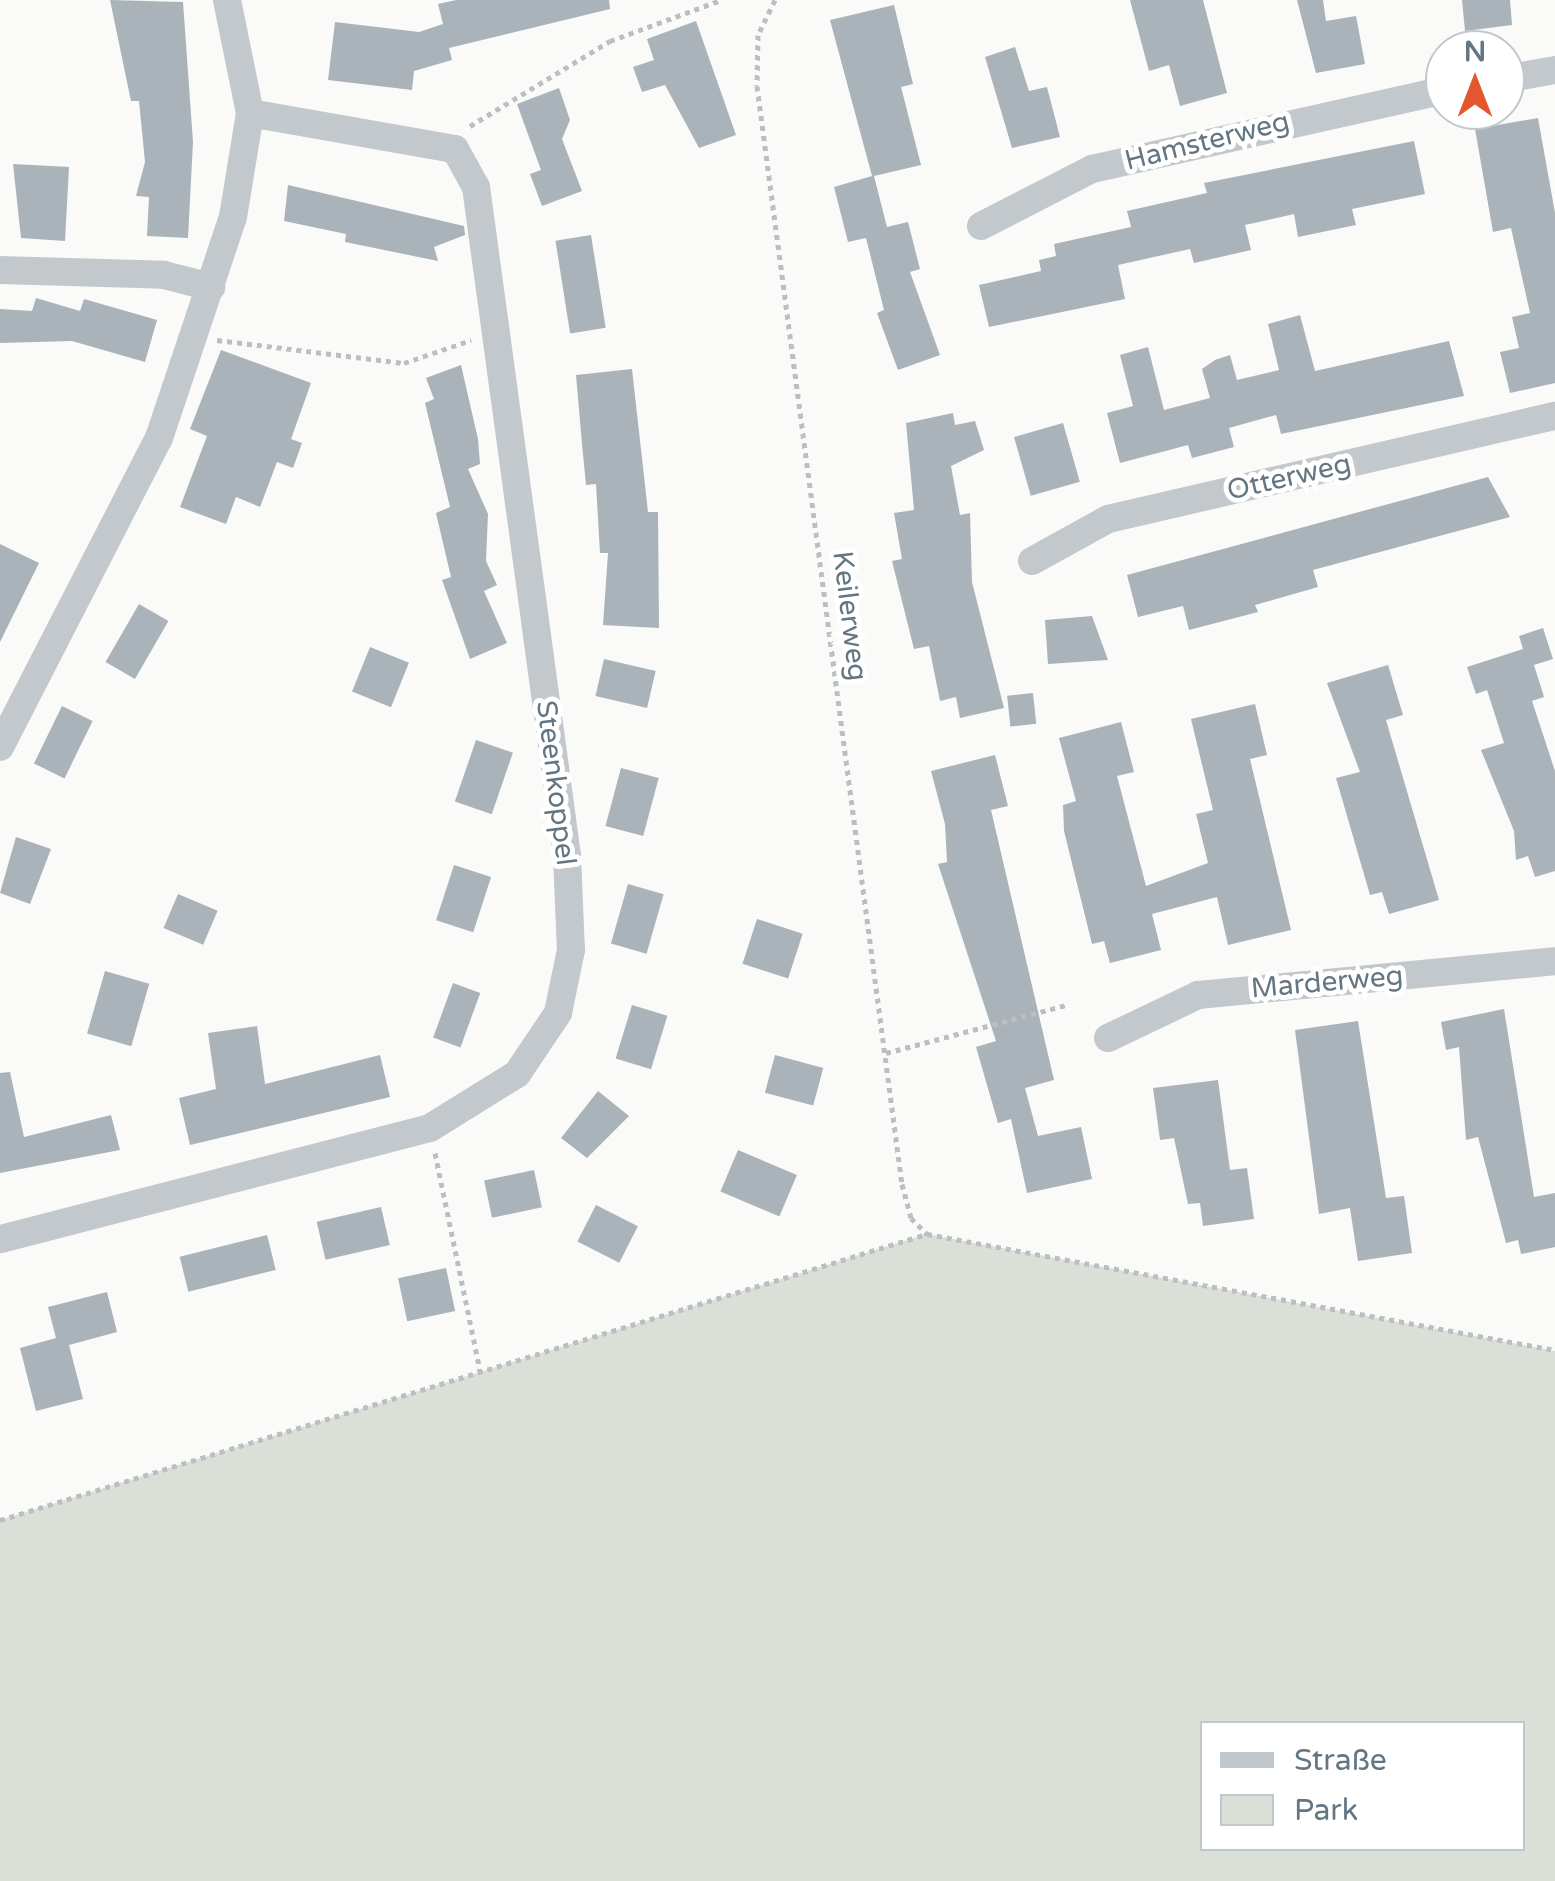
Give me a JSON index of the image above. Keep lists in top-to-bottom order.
{
  "streets": {
    "street": [
      "Hamsterweg",
      "Otterweg",
      "Steenkoppel",
      "Marderweg"
    ],
    "path": ["Keilerweg"]
  },
  "legend": ["Straße", "Park"],
  "north": "top"
}
